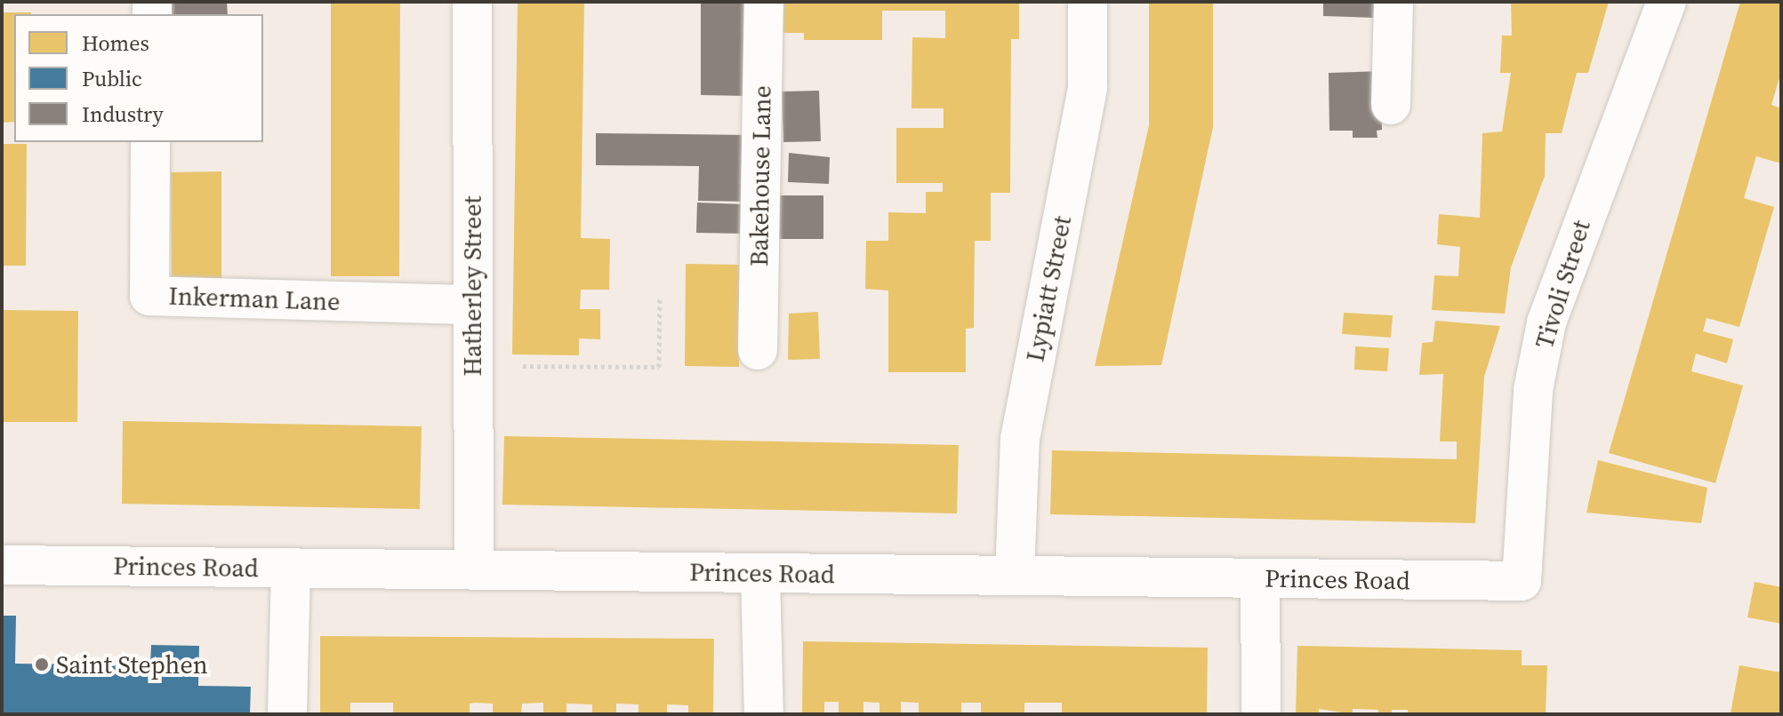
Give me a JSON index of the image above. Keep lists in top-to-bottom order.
{
  "streets": {
    "street": [
      "Bakehouse Lane",
      "Tivoli Street",
      "Hatherley Street",
      "Lypiatt Street",
      "Inkerman Lane",
      "Princes Road"
    ]
  },
  "crossings": [
    ["Tivoli Street", "Princes Road"],
    ["Hatherley Street", "Inkerman Lane"],
    ["Hatherley Street", "Princes Road"],
    ["Lypiatt Street", "Princes Road"]
  ],
  "places": ["Saint Stephen"],
  "legend": ["Homes", "Public", "Industry"]
}
